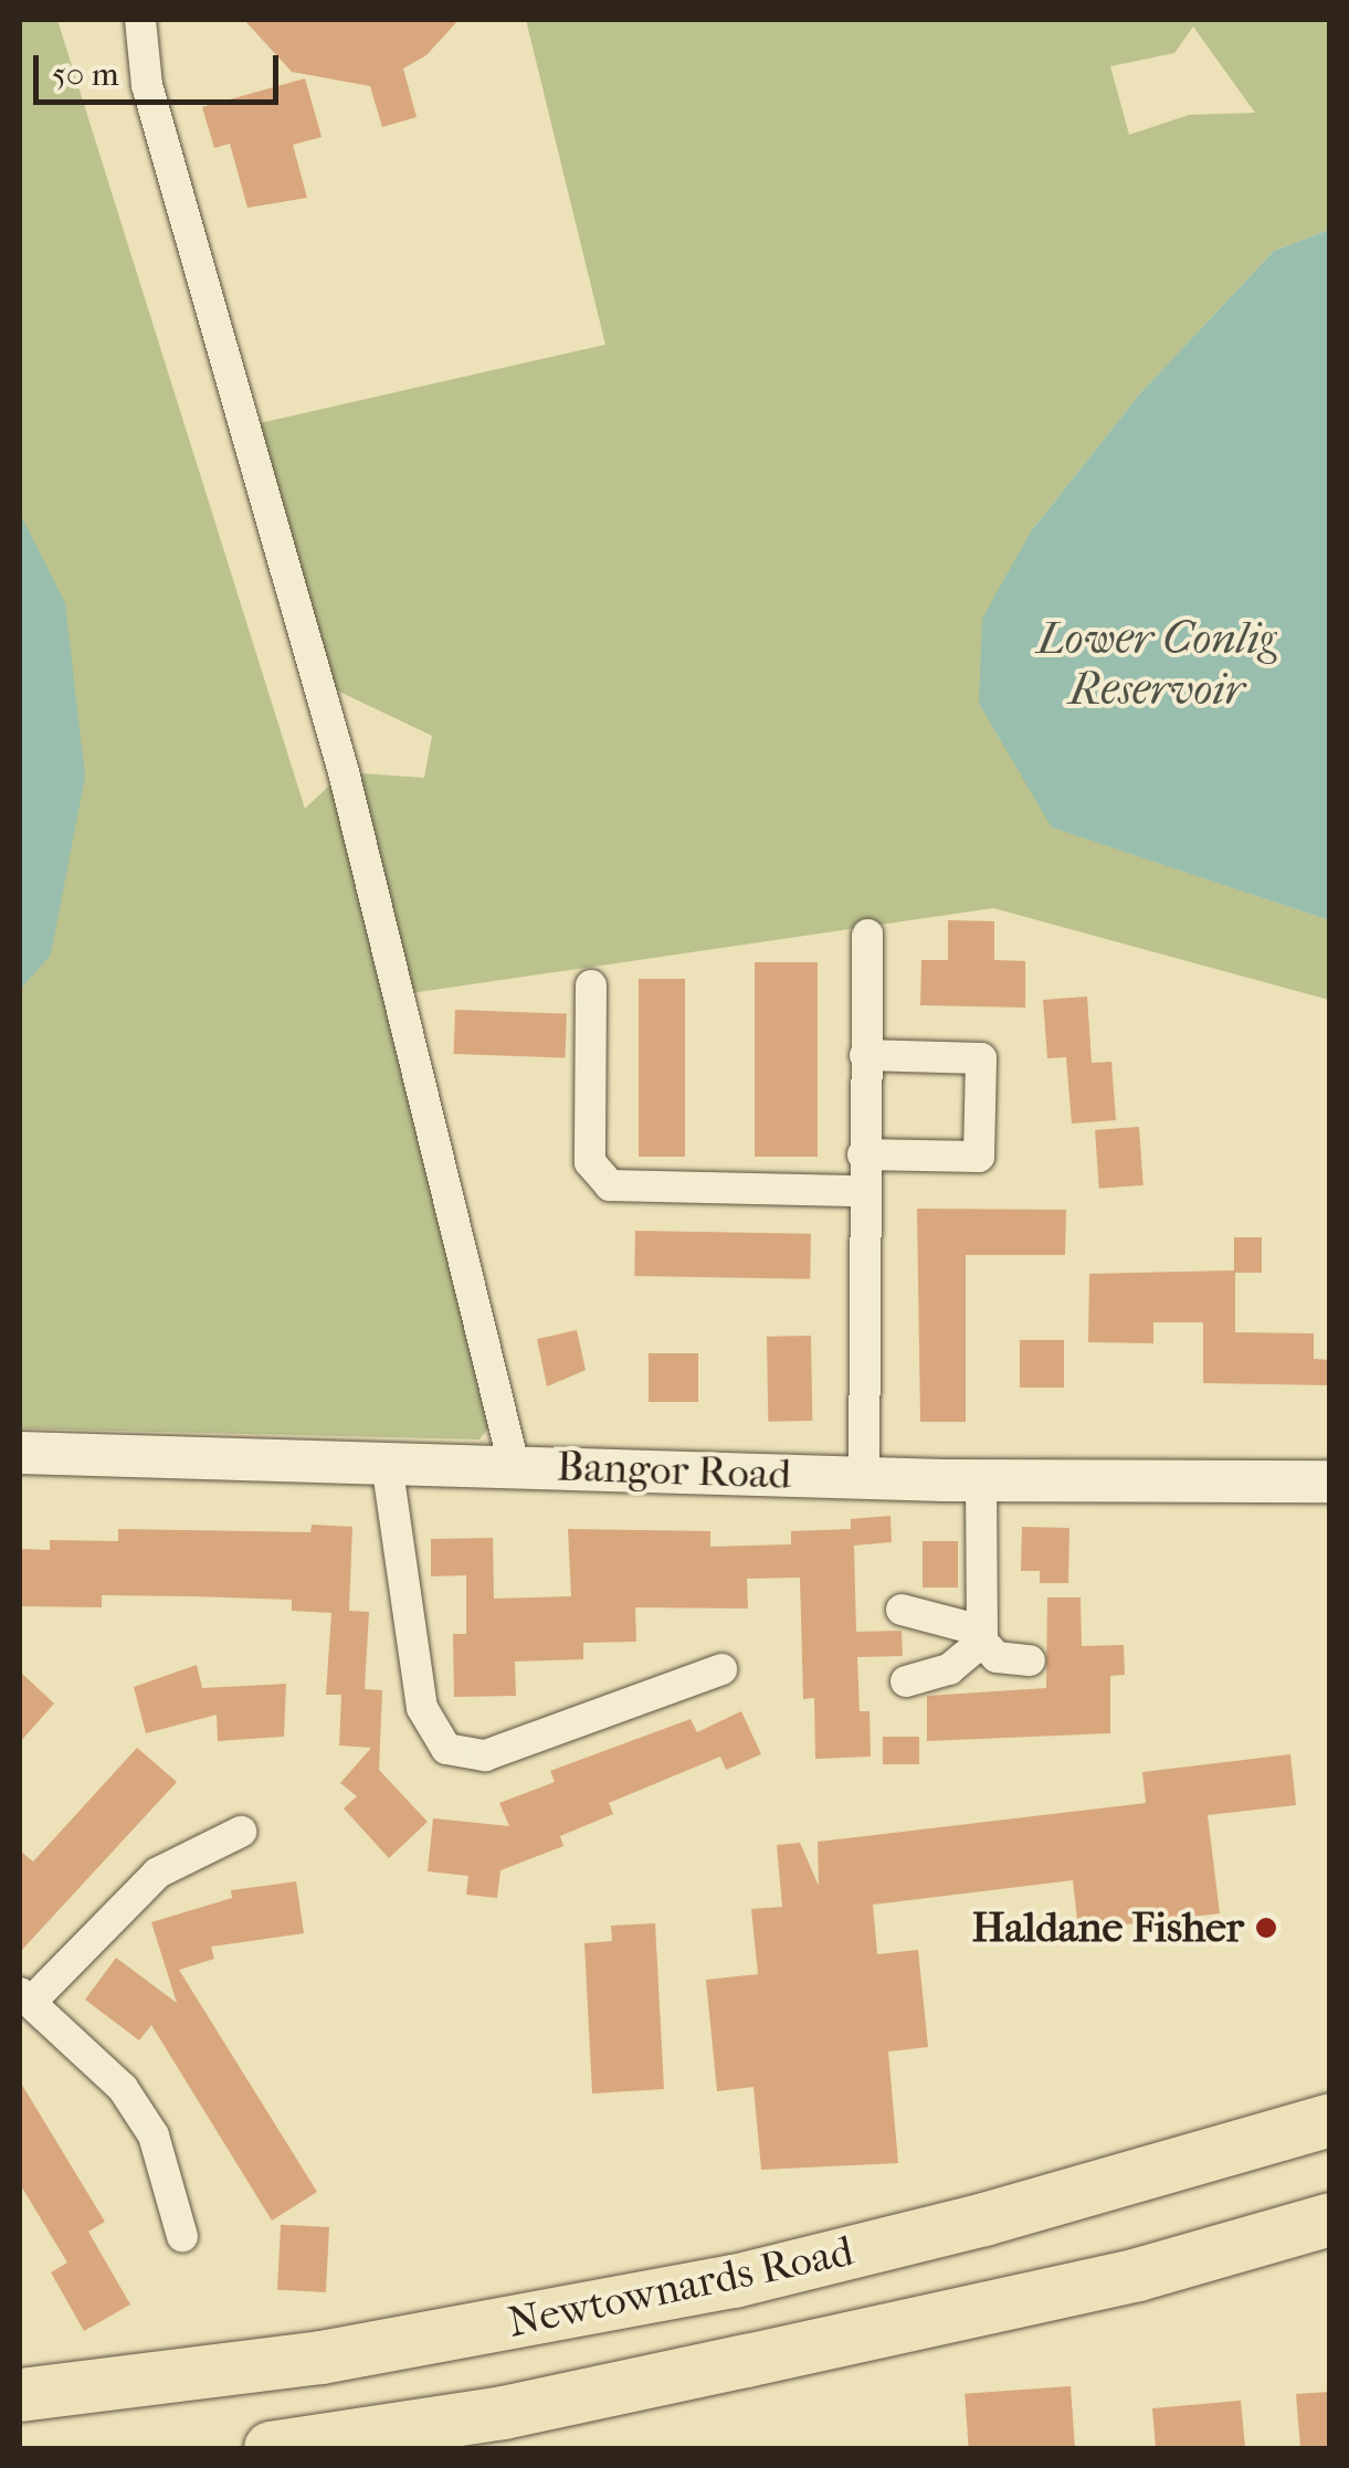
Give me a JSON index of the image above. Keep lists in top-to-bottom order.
{
  "streets": {
    "highway": ["Newtownards Road"],
    "street": ["Bangor Road"]
  },
  "water": ["Lower Conlig Reservoir"],
  "places": ["Haldane Fisher"],
  "scale_bar": "50 m"
}
